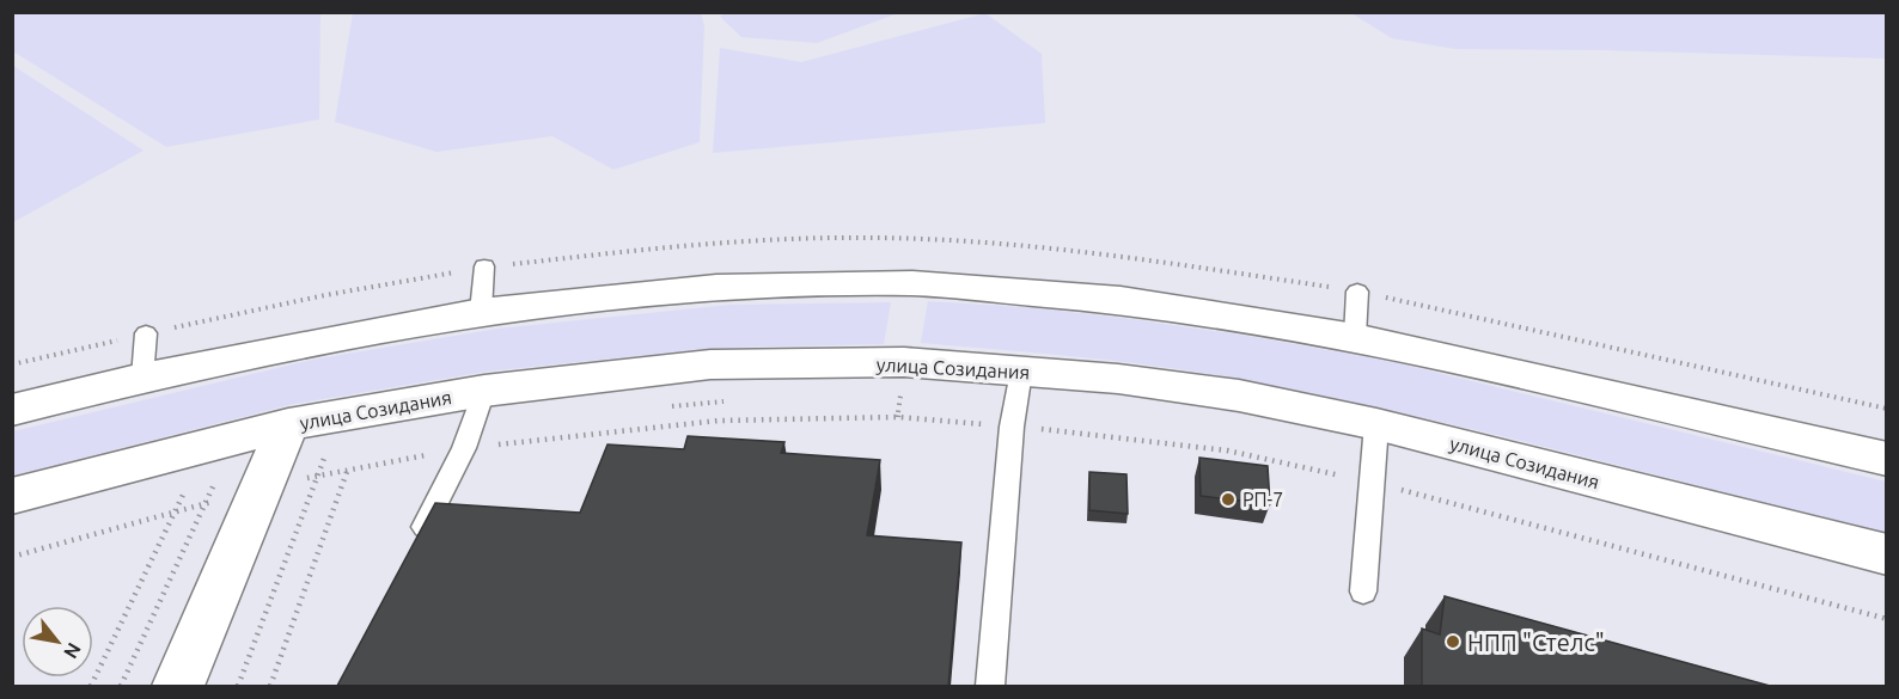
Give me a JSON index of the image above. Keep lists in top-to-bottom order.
{
  "streets": {
    "street": ["улица Созидания"]
  },
  "places": ["РП-7", "НПП \"Стелс\""],
  "north": "bottom right"
}
